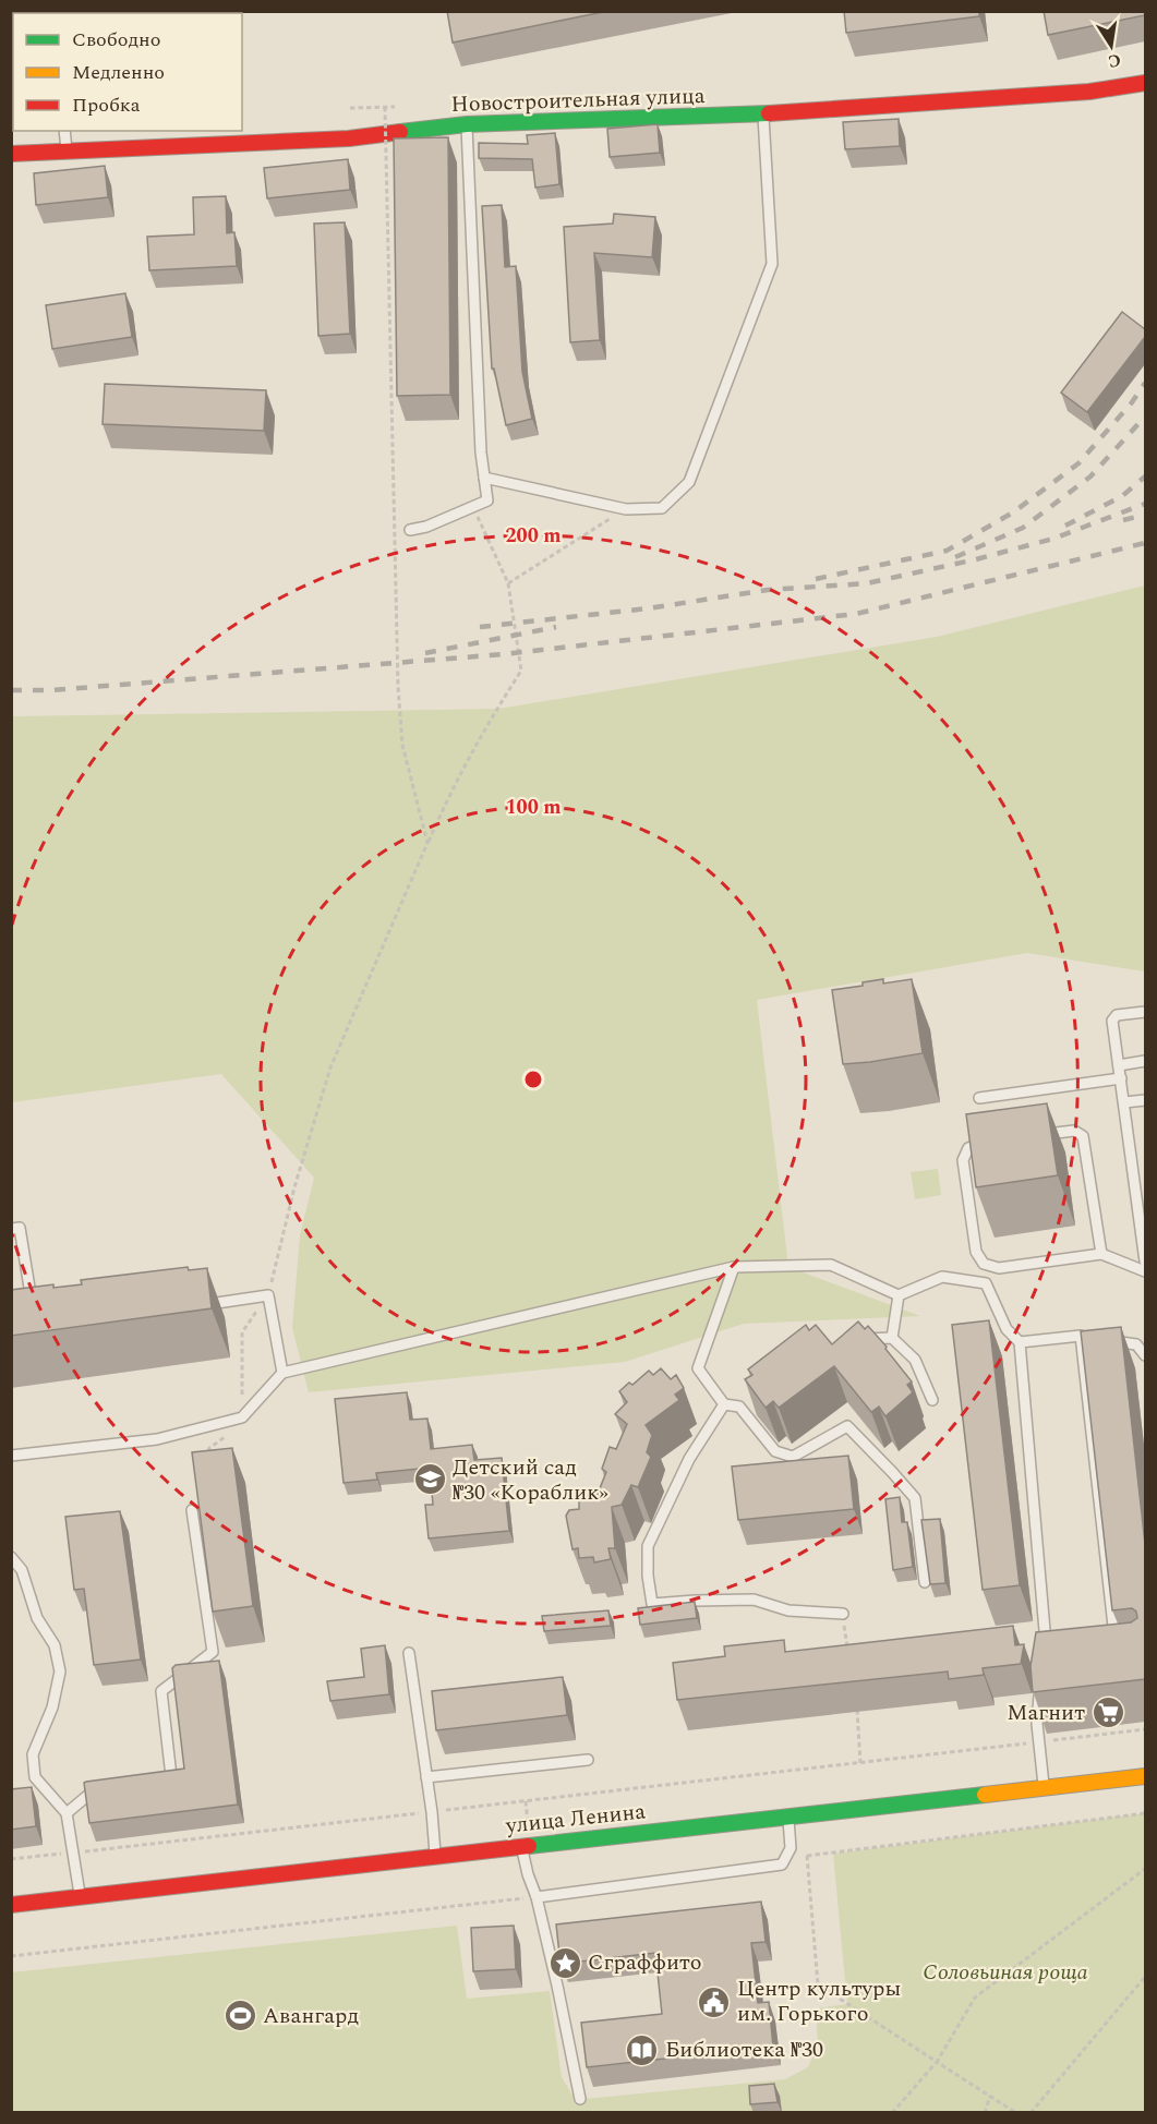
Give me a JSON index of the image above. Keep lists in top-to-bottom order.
{
  "streets": {
    "main road": ["Новостроительная улица", "улица Ленина"]
  },
  "parks": ["Соловьиная роща"],
  "places": {
    "school or university": ["Детский сад №30 «Кораблик»"],
    "supermarket": ["Магнит"],
    "place": ["Сграффито"],
    "public building": ["Центр культуры им. Горького"],
    "sports": ["Авангард"],
    "library": ["Библиотека №30"]
  },
  "legend": ["Свободно", "Медленно", "Пробка"],
  "north": "bottom",
  "rings": ["200 m", "100 m"]
}
